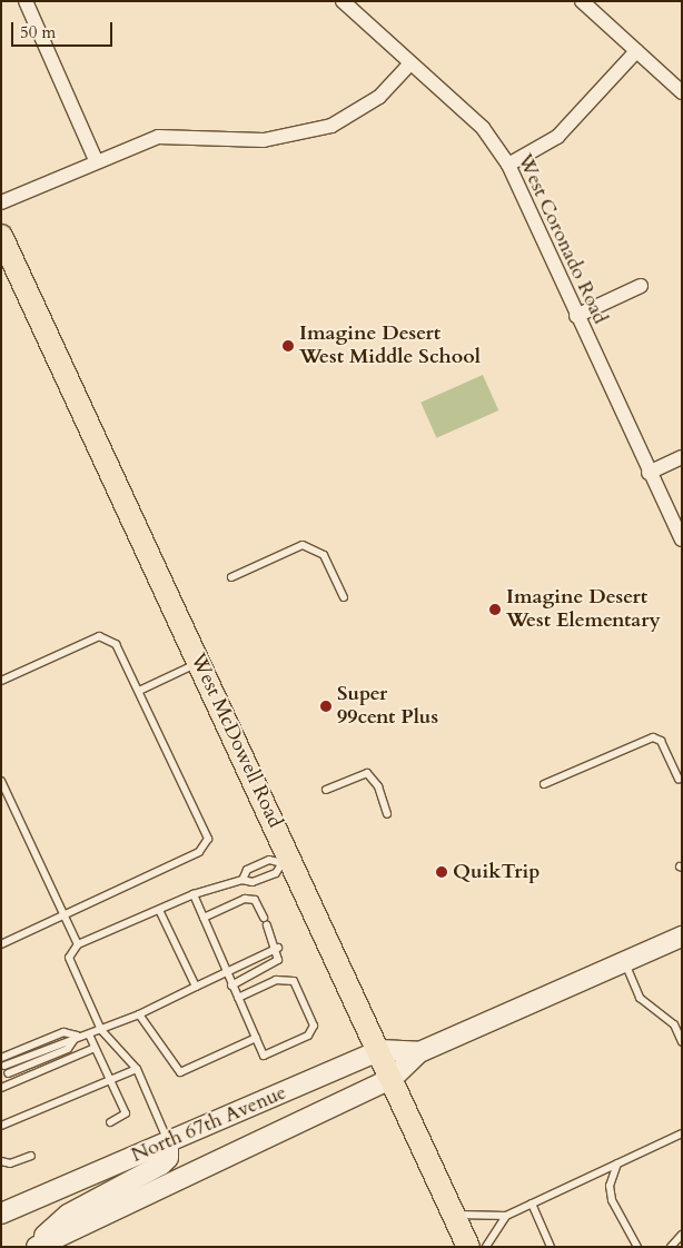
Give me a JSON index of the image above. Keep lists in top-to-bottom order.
{
  "streets": {
    "main road": ["West McDowell Road", "North 67th Avenue"],
    "street": ["West Coronado Road"]
  },
  "crossings": [
    ["West McDowell Road", "North 67th Avenue"]
  ],
  "places": [
    "Imagine Desert West Middle School",
    "Imagine Desert West Elementary",
    "Super 99cent Plus",
    "QuikTrip"
  ],
  "scale_bar": "50 m"
}
